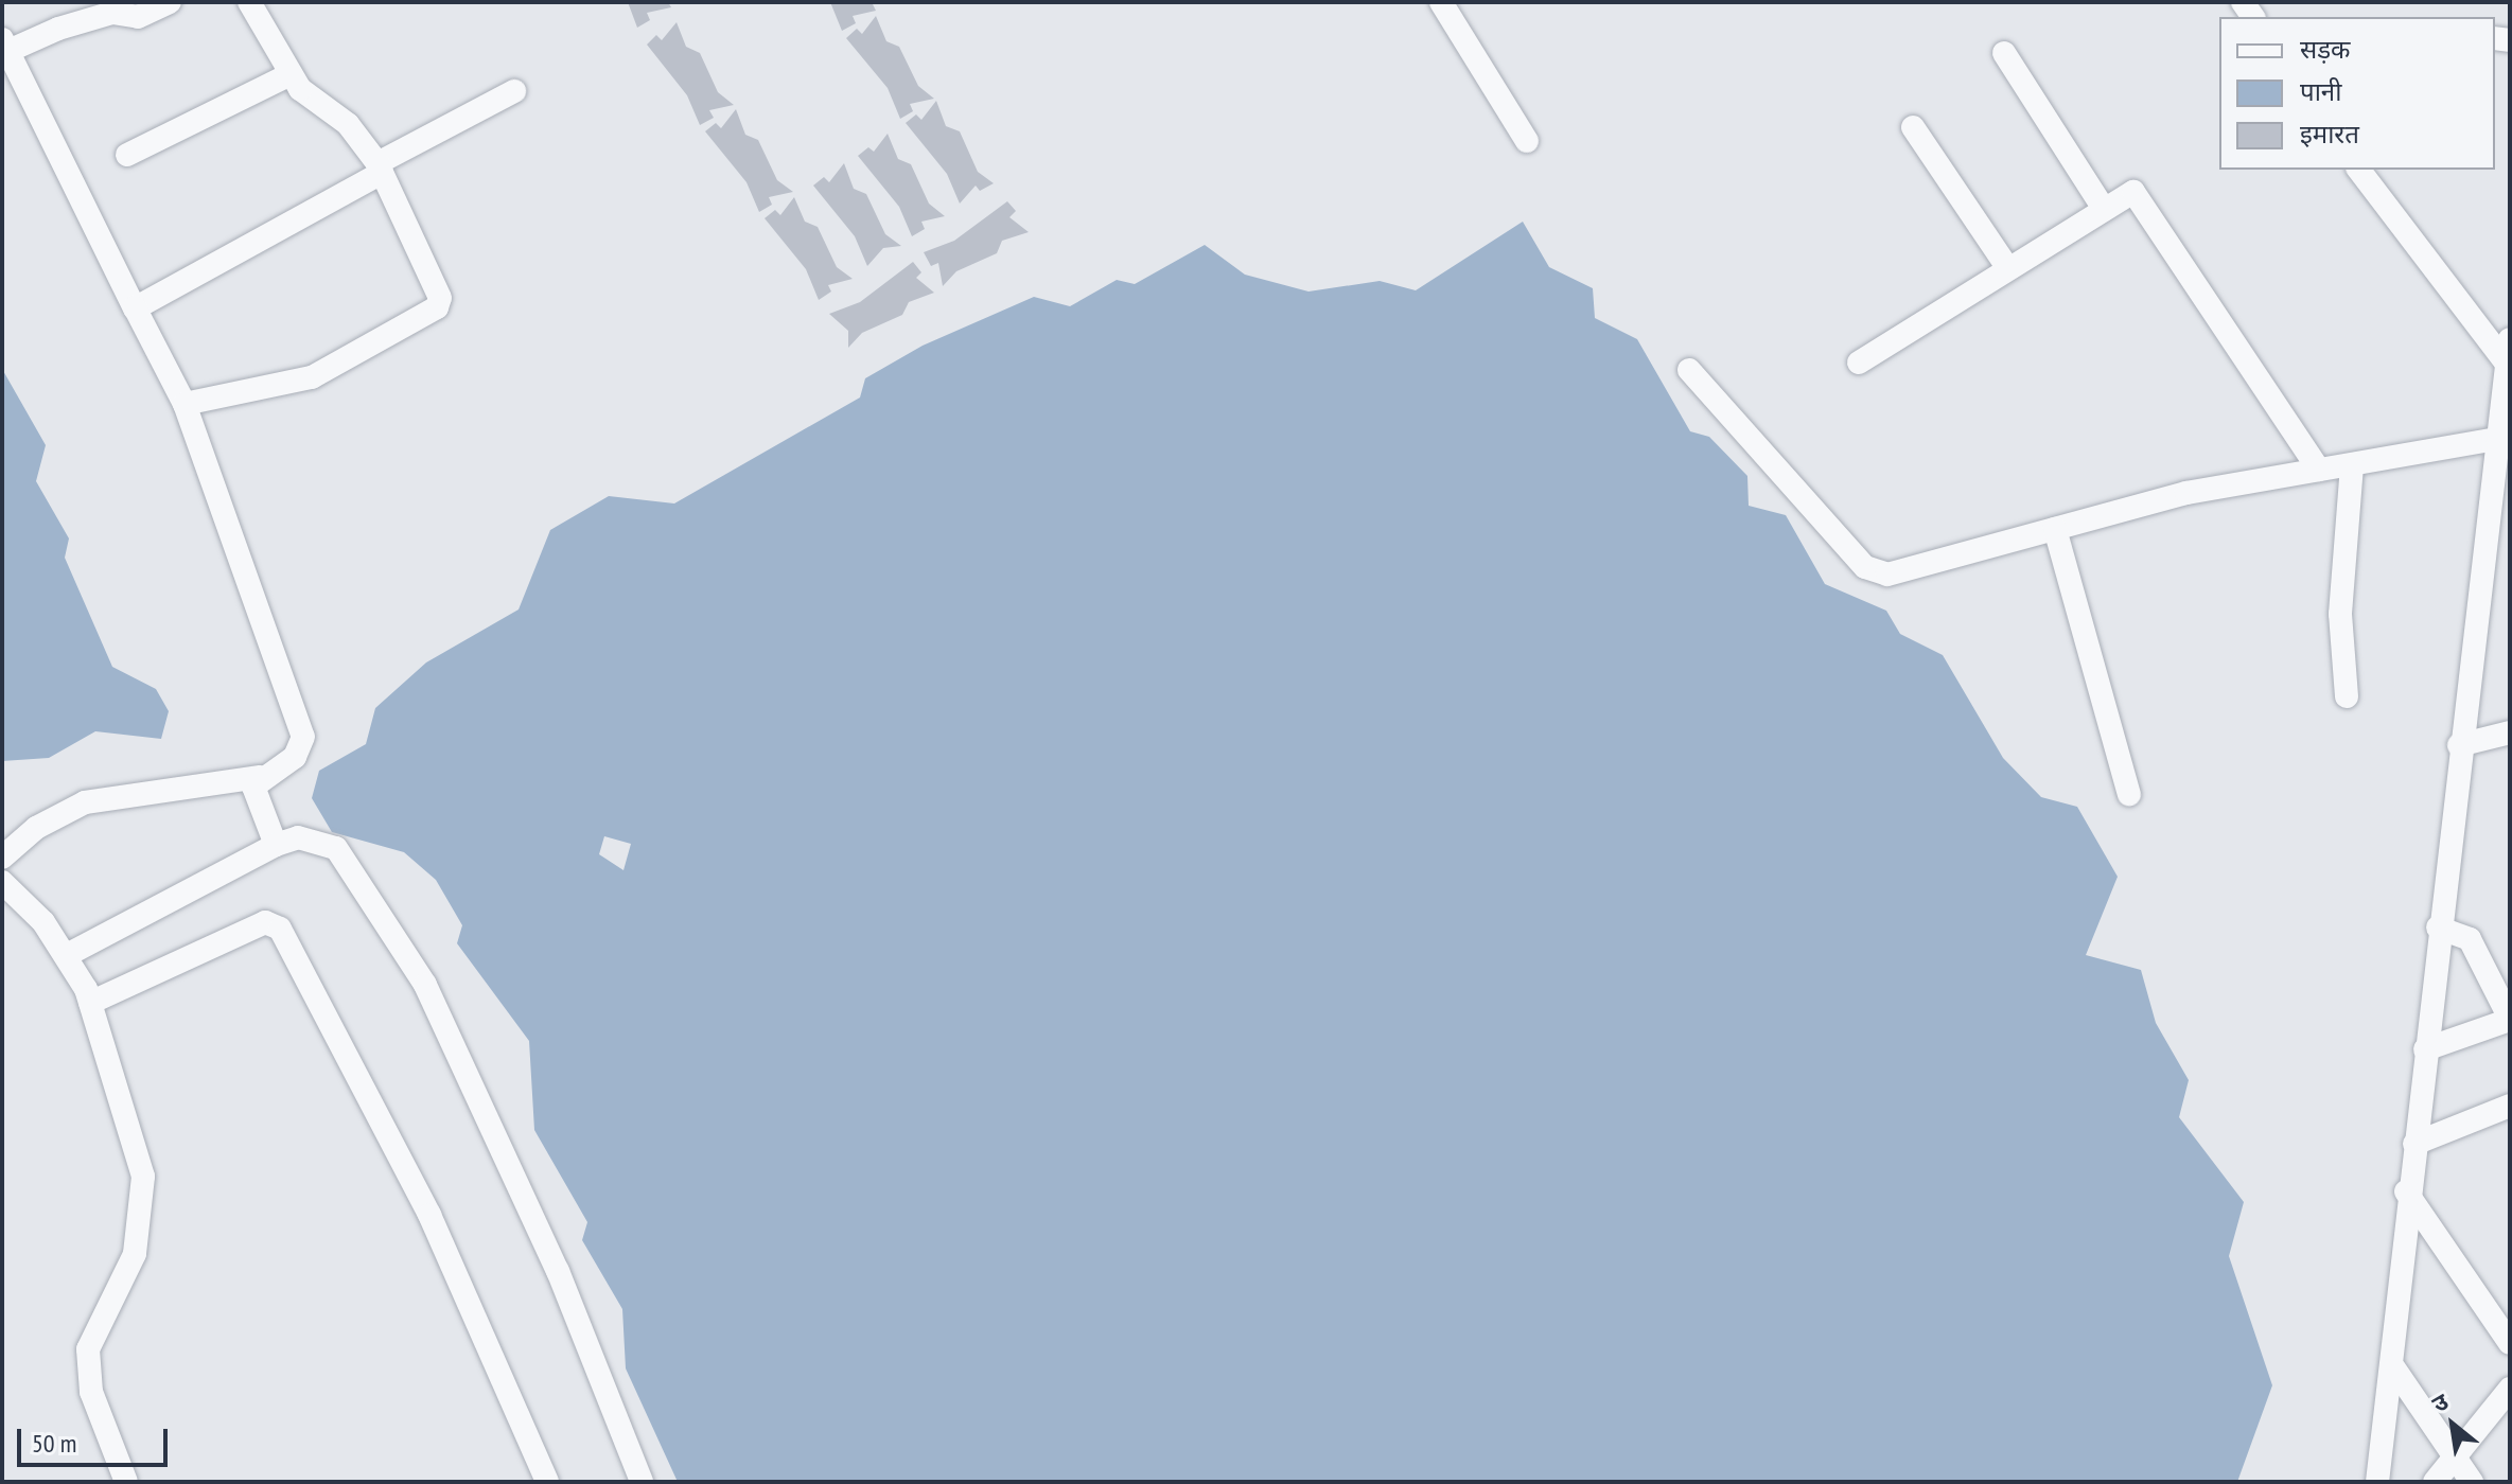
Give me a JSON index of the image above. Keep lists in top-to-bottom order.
{
  "legend": ["सड़क", "पानी", "इमारत"],
  "scale_bar": "50 m",
  "north": "top left"
}
